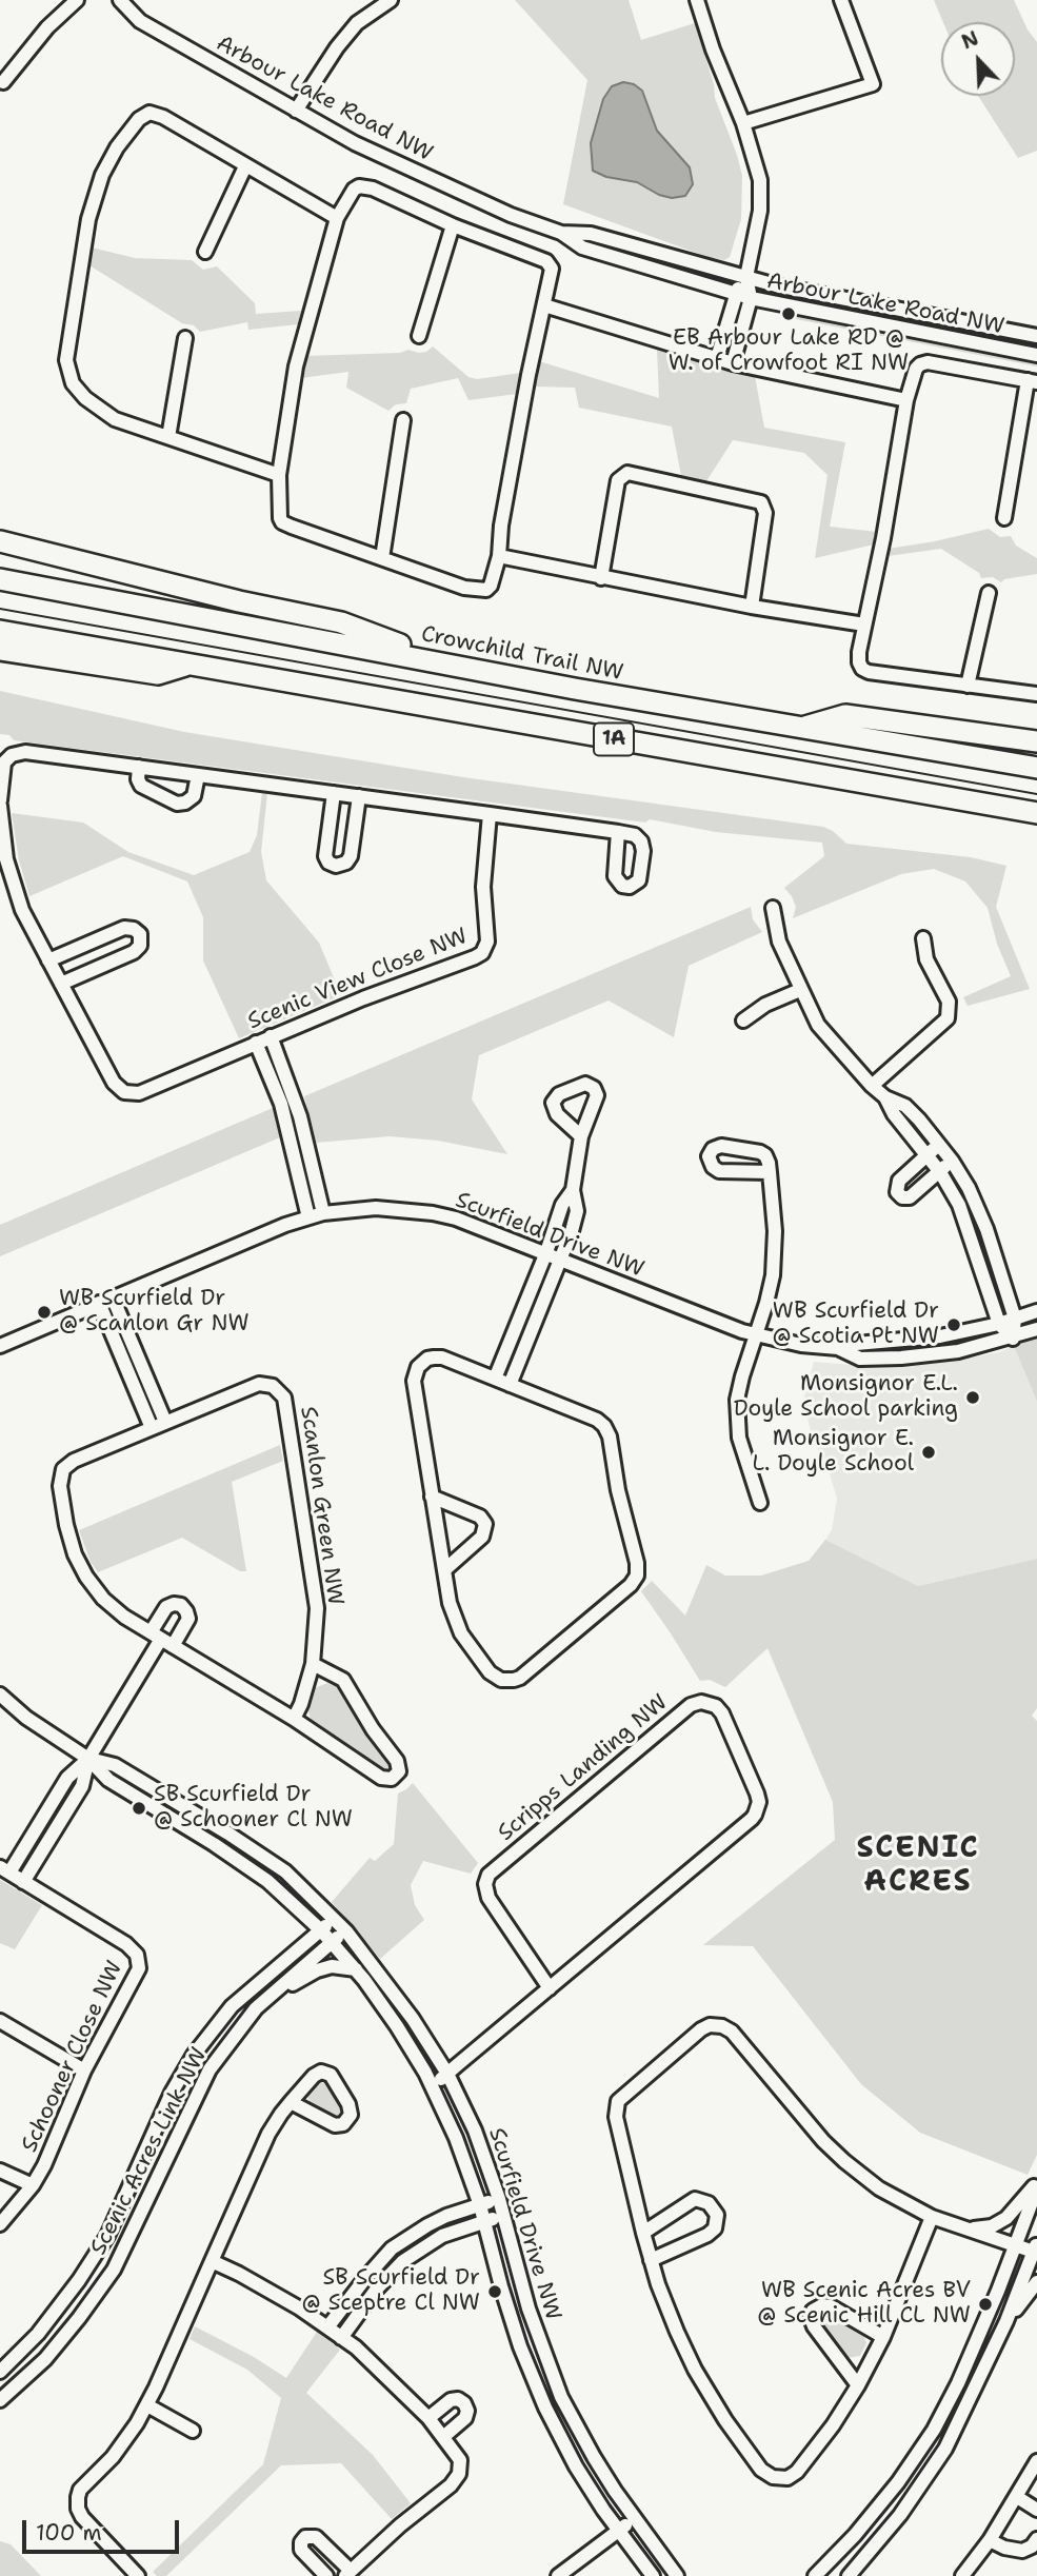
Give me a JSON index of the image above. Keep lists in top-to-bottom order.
{
  "streets": {
    "highway": ["Crowchild Trail NW", "1A"],
    "street": [
      "Arbour Lake Road NW",
      "Scenic View Close NW",
      "Scurfield Drive NW",
      "Scanlon Green NW",
      "Scripps Landing NW",
      "Schooner Close NW",
      "Scenic Acres Link NW"
    ]
  },
  "crossings": [
    ["Scurfield Drive NW", "Scripps Landing NW"],
    ["Scurfield Drive NW", "Schooner Close NW"],
    ["Scurfield Drive NW", "Scenic Acres Link NW"]
  ],
  "districts": ["SCENIC ACRES"],
  "places": [
    "EB Arbour Lake RD @ W. of Crowfoot RI NW",
    "WB Scurfield Dr @ Scanlon Gr NW",
    "WB Scurfield Dr @ Scotia Pt NW",
    "Monsignor E.L. Doyle School parking",
    "Monsignor E. L. Doyle School",
    "SB Scurfield Dr @ Schooner Cl NW",
    "SB Scurfield Dr @ Sceptre Cl NW",
    "WB Scenic Acres BV @ Scenic Hill CL NW"
  ],
  "scale_bar": "100 m",
  "north": "top left"
}
